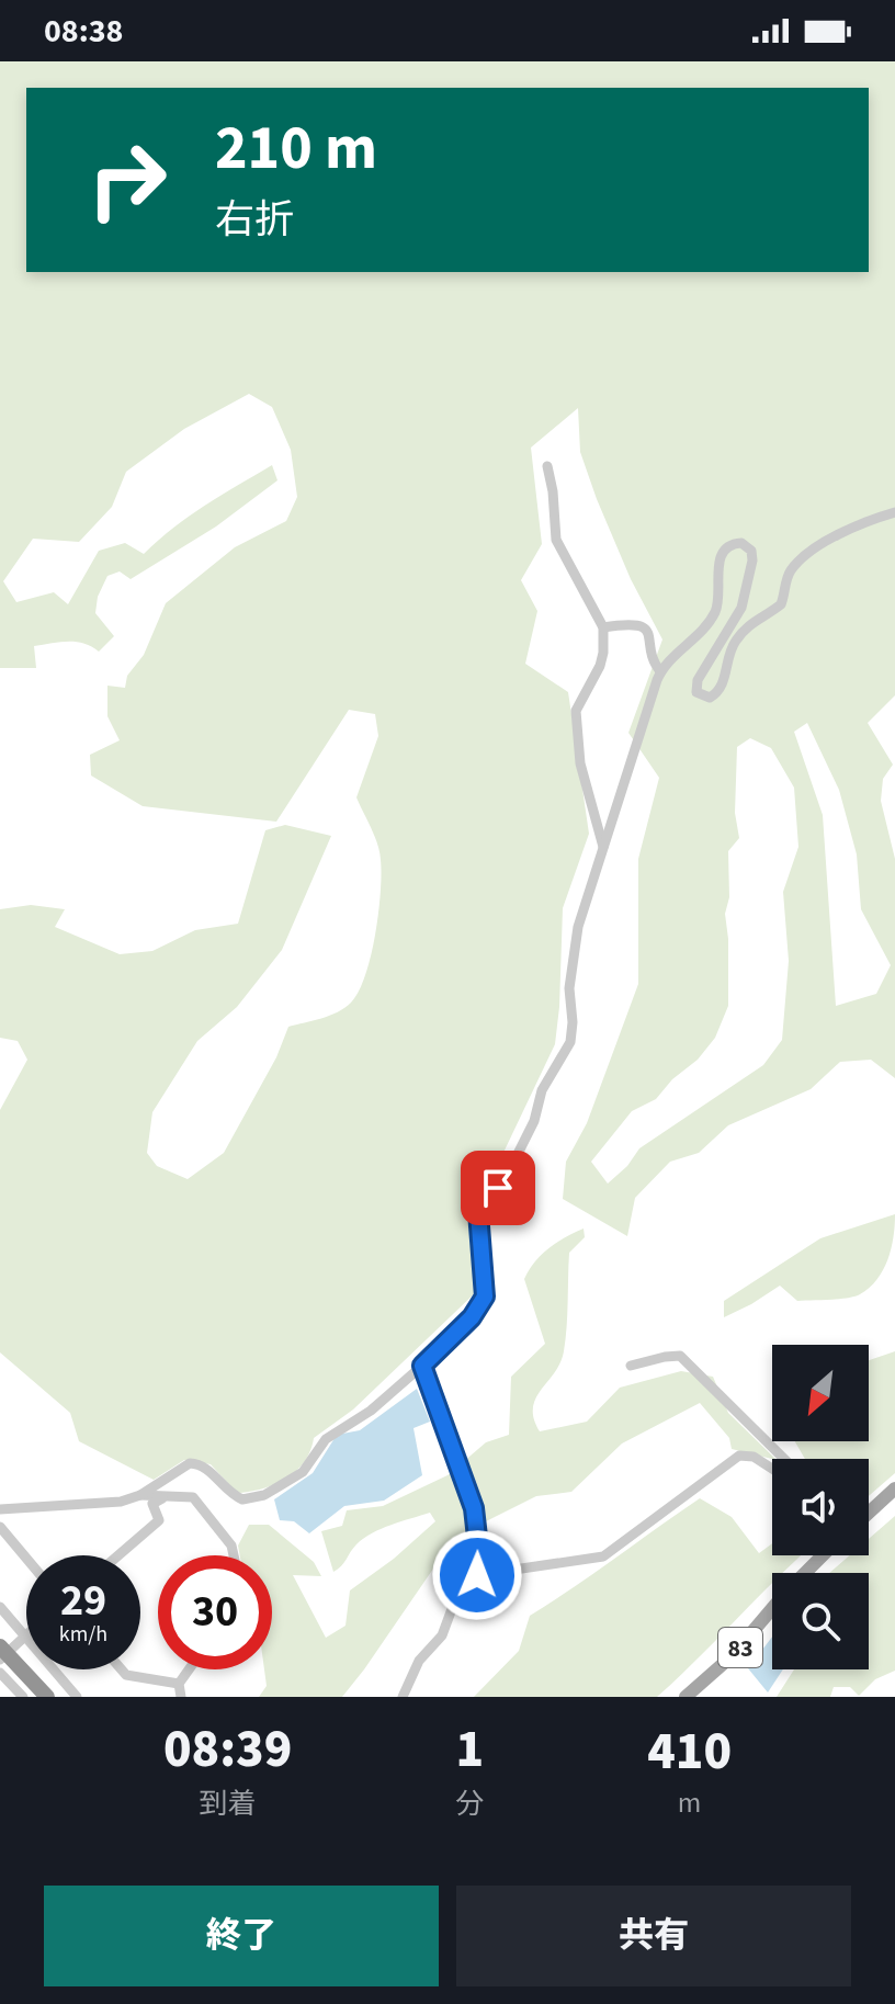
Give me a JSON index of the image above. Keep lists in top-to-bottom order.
{
  "streets": {
    "main road": ["83"]
  },
  "north": "bottom left",
  "page": {
    "status": "08:38",
    "turn": ["210 m", "右折"],
    "speed": "29 km/h",
    "limit": "30",
    "eta": [
      "08:39",
      "到着",
      "1",
      "分",
      "410",
      "m"
    ],
    "buttons": ["終了", "共有"]
  }
}
